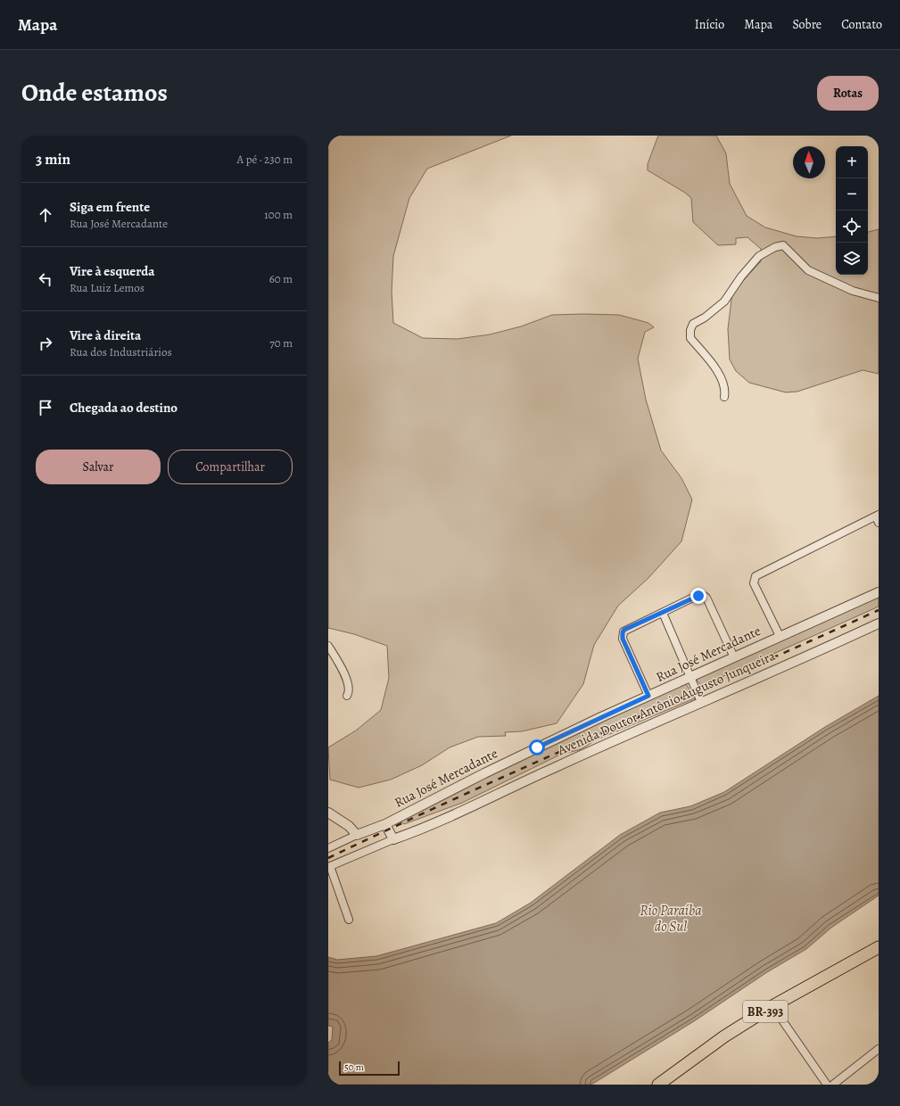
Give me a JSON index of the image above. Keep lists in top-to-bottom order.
{
  "streets": {
    "highway": ["BR-393"],
    "street": ["Rua José Mercadante", "Avenida Doutor Antônio Augusto Junqueira"]
  },
  "water": ["Rio Paraíba do Sul"],
  "scale_bar": "50 m",
  "north": "top",
  "page": {
    "header": "Mapa",
    "nav": [
      "Início",
      "Mapa",
      "Sobre",
      "Contato"
    ],
    "title": "Onde estamos",
    "buttons": [
      "Rotas",
      ["Salvar", "Compartilhar"]
    ],
    "heading": ["3 min", "A pé · 230 m"],
    "map_buttons": ["+", "−"],
    "list": [
      ["Siga em frente", "Rua José Mercadante", "100 m"],
      ["Vire à esquerda", "Rua Luiz Lemos", "60 m"],
      ["Vire à direita", "Rua dos Industriários", "70 m"],
      "Chegada ao destino"
    ],
    "scale": "50 m"
  }
}
